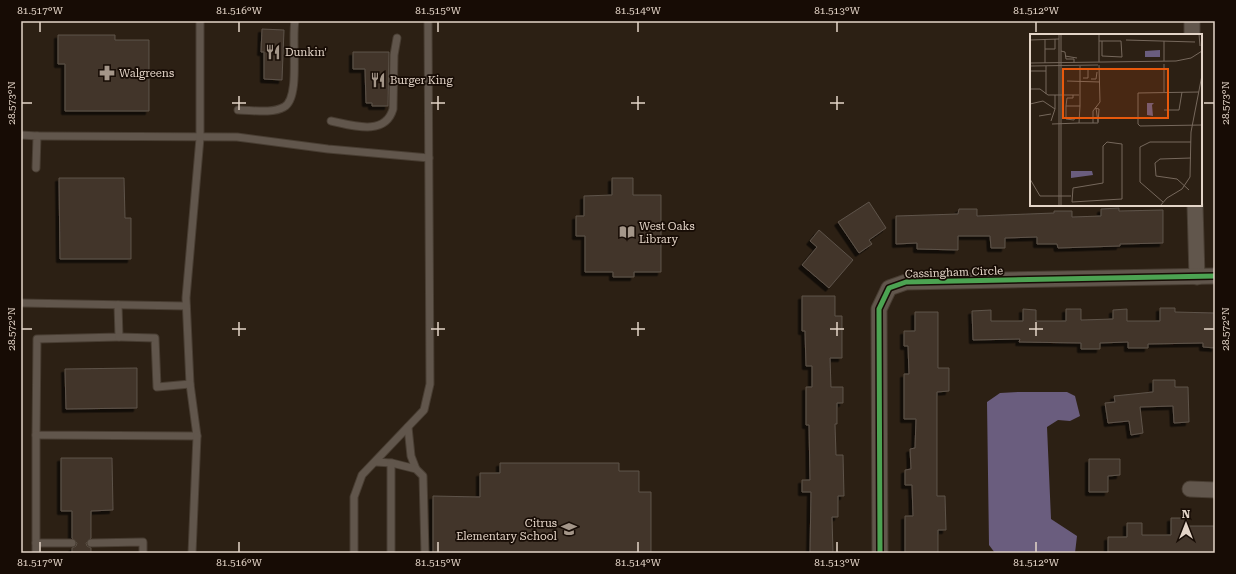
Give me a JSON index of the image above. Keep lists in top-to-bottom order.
{
  "streets": {
    "street": ["Cassingham Circle"]
  },
  "places": {
    "restaurant": ["Dunkin'", "Burger King"],
    "pharmacy": ["Walgreens"],
    "library": ["West Oaks Library"],
    "school or university": ["Citrus Elementary School"]
  },
  "north": "top",
  "coordinates": [
    "81.517°W",
    "81.516°W",
    "81.515°W",
    "81.514°W",
    "81.513°W",
    "81.512°W",
    "28.573°N",
    "28.572°N"
  ]
}
